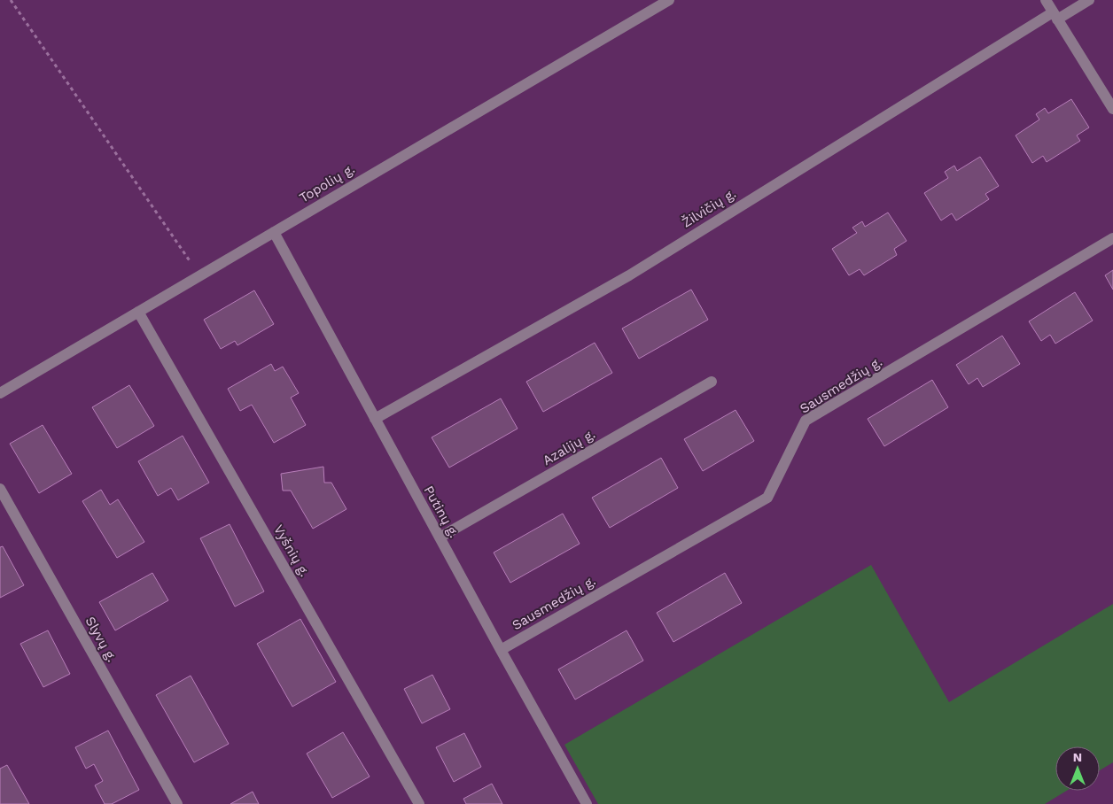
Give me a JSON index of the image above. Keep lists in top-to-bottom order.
{
  "streets": {
    "street": [
      "Topolių g.",
      "Žilvičių g.",
      "Sausmedžių g.",
      "Azalijų g.",
      "Putinų g.",
      "Vyšnių g.",
      "Slyvų g."
    ]
  },
  "crossings": [
    ["Topolių g.", "Putinų g."],
    ["Topolių g.", "Vyšnių g."],
    ["Žilvičių g.", "Putinų g."],
    ["Sausmedžių g.", "Putinų g."],
    ["Azalijų g.", "Putinų g."]
  ],
  "north": "top"
}
